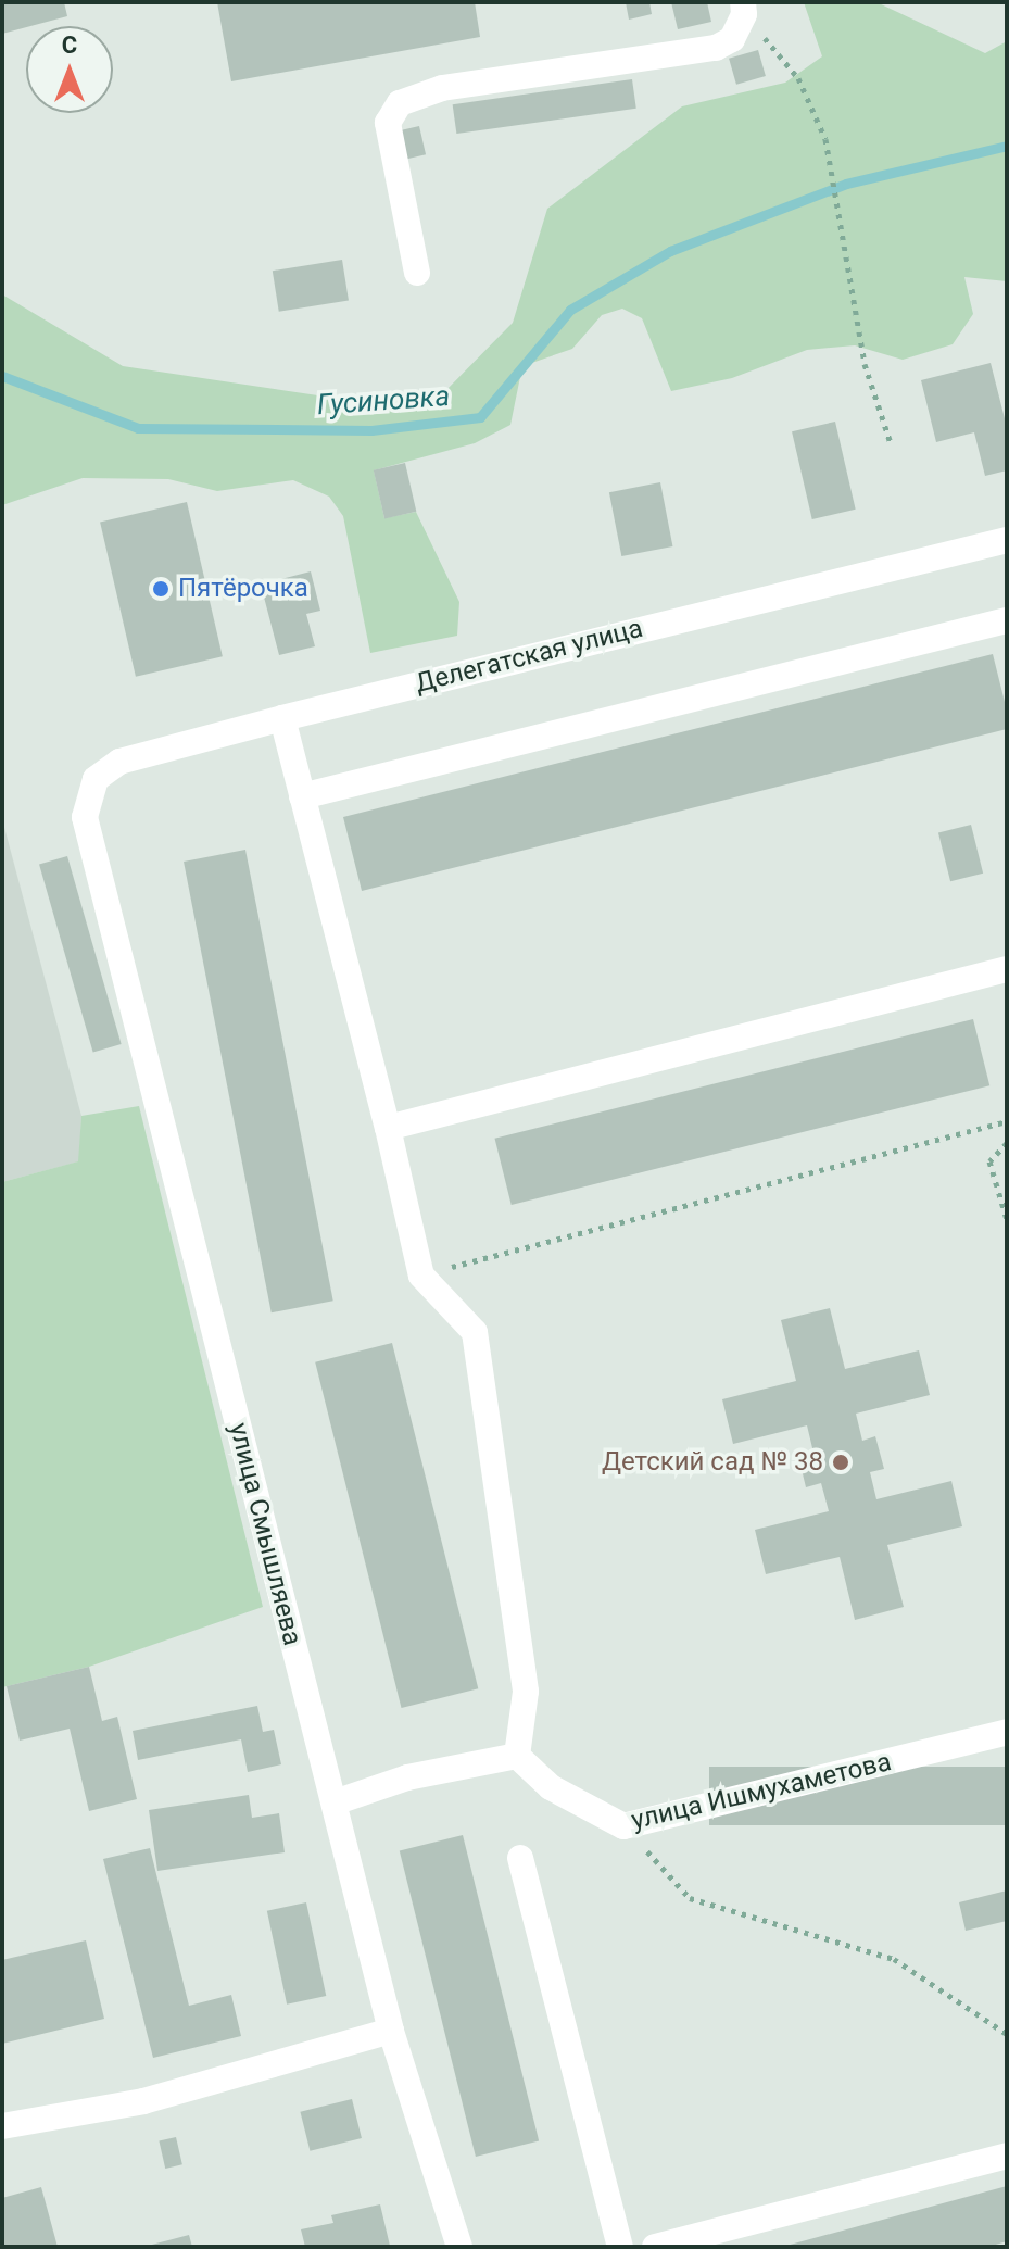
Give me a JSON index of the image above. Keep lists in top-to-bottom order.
{
  "streets": {
    "street": ["Делегатская улица", "улица Смышляева", "улица Ишмухаметова"]
  },
  "crossings": [
    ["Делегатская улица", "улица Смышляева"]
  ],
  "water": ["Гусиновка"],
  "places": ["Пятёрочка", "Детский сад № 38"],
  "north": "top"
}
